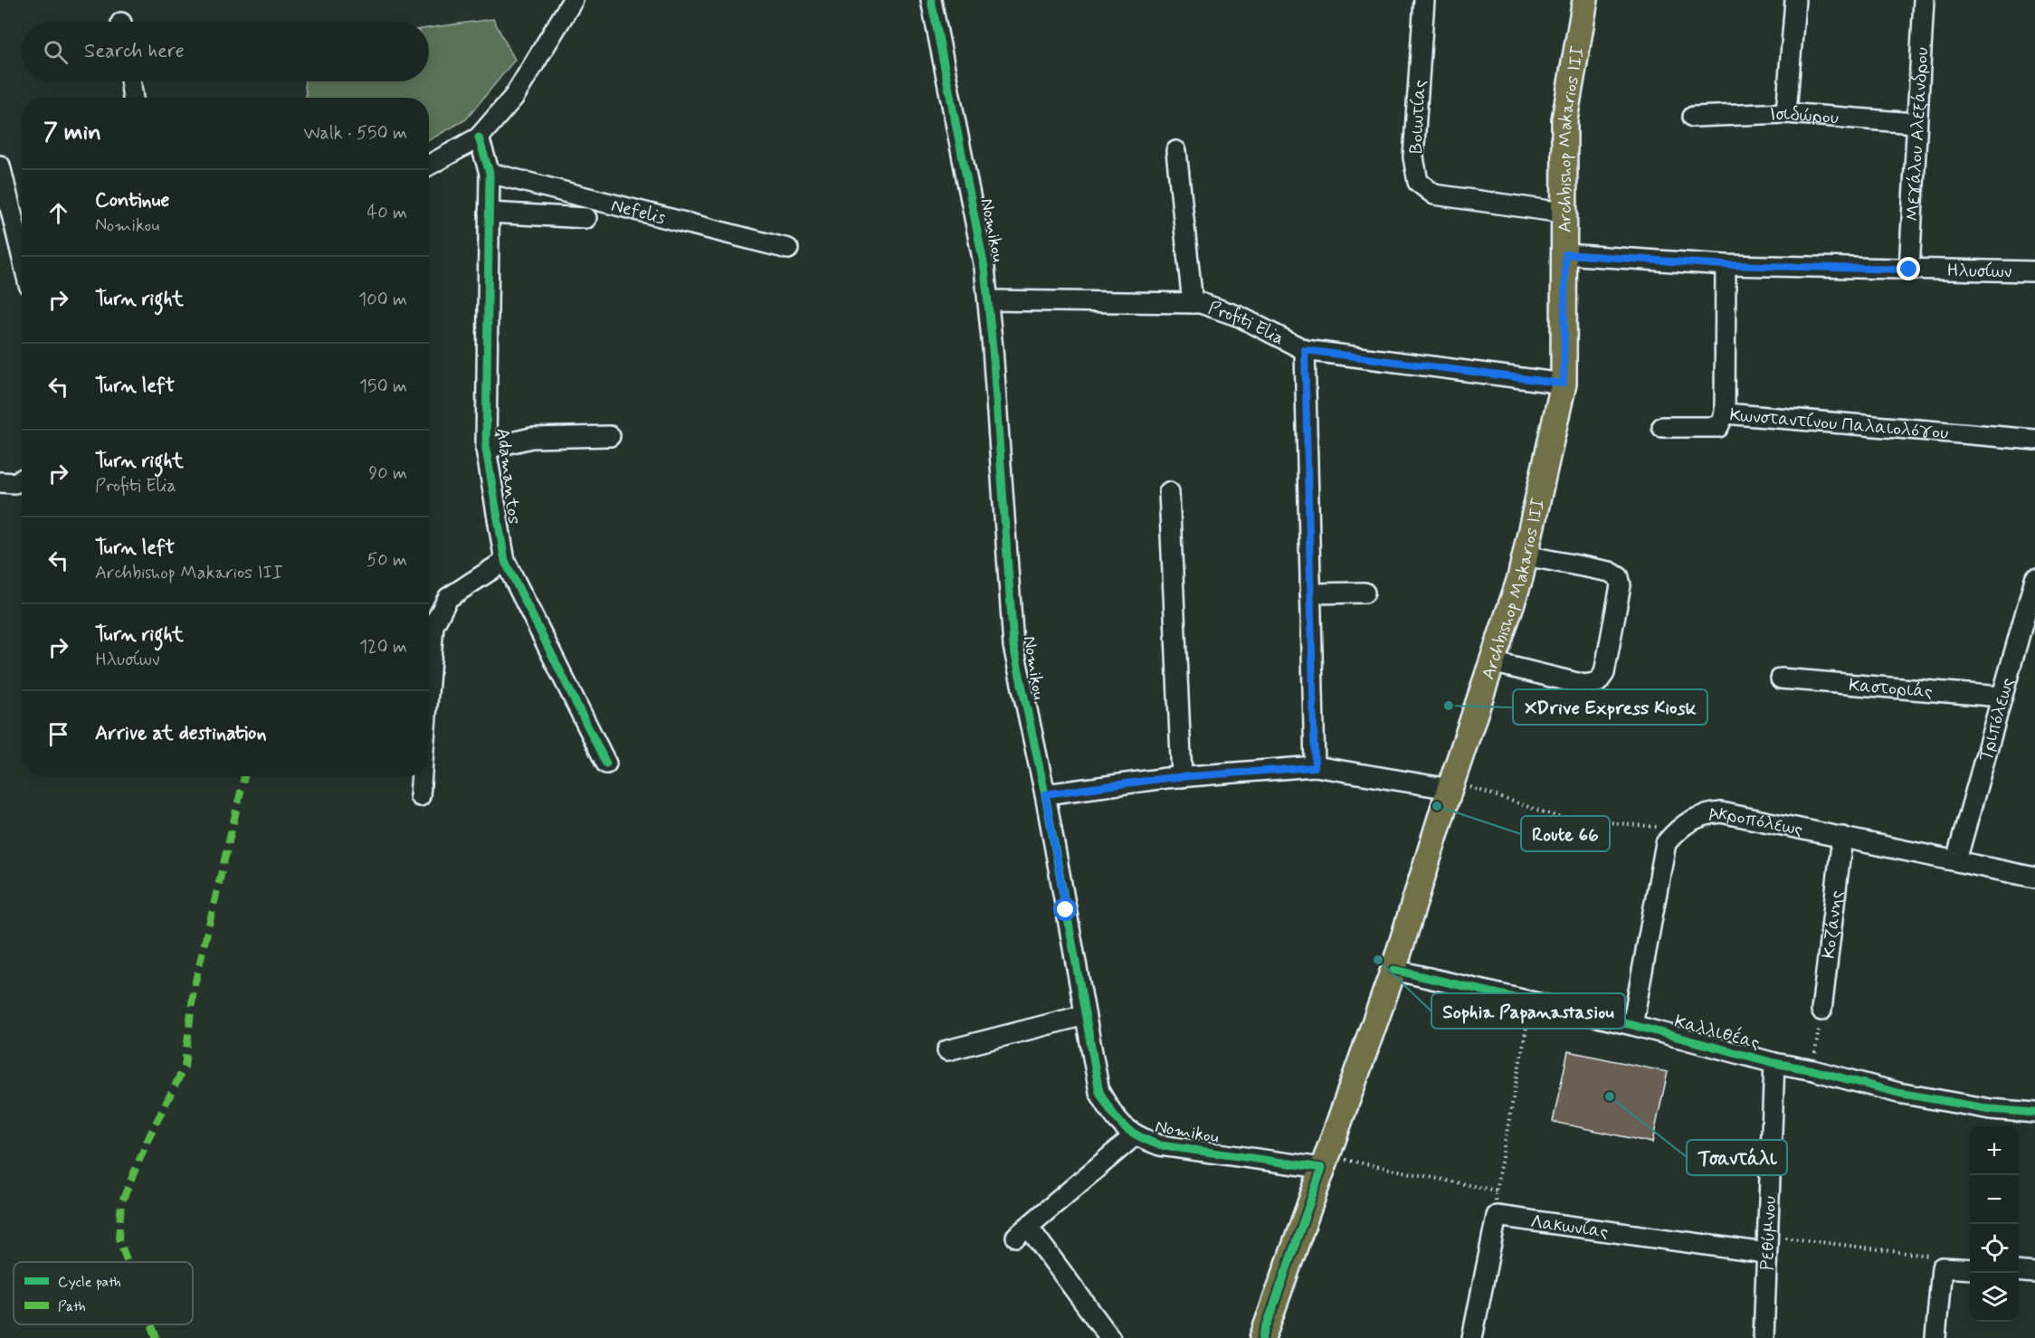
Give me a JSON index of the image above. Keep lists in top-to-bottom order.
{
  "streets": {
    "main road": ["Archbishop Makarios III"],
    "street": [
      "Ισιδώρου",
      "Βοιωτίας",
      "Μεγάλου Αλεξάνδρου",
      "Nefelis",
      "Nomikou",
      "Ηλυσίων",
      "Profiti Elia",
      "Κωνσταντίνου Παλαιολόγου",
      "Adamantos",
      "Καστοριάς",
      "Τριπόλεως",
      "Ακροπόλεως",
      "Κοζάνης",
      "Καλλιθέας",
      "Λακωνίας",
      "Ρεθύμνου"
    ]
  },
  "crossings": [
    ["Ισιδώρου", "Μεγάλου Αλεξάνδρου"],
    ["Βοιωτίας", "Archbishop Makarios III"],
    ["Μεγάλου Αλεξάνδρου", "Ηλυσίων"],
    ["Archbishop Makarios III", "Nomikou"],
    ["Archbishop Makarios III", "Ηλυσίων"],
    ["Archbishop Makarios III", "Profiti Elia"],
    ["Archbishop Makarios III", "Καλλιθέας"],
    ["Nefelis", "Adamantos"],
    ["Nomikou", "Profiti Elia"],
    ["Ηλυσίων", "Κωνσταντίνου Παλαιολόγου"],
    ["Καστοριάς", "Τριπόλεως"],
    ["Τριπόλεως", "Ακροπόλεως"],
    ["Ακροπόλεως", "Κοζάνης"],
    ["Ακροπόλεως", "Καλλιθέας"],
    ["Καλλιθέας", "Ρεθύμνου"],
    ["Λακωνίας", "Ρεθύμνου"]
  ],
  "places": [
    "XDrive Express Kiosk",
    "Route 66",
    "Sophia Papanastasiou",
    "Τσαντάλι"
  ],
  "legend": ["Cycle path", "Path"],
  "page": {
    "search": "Search here",
    "heading": ["7 min", "Walk · 550 m"],
    "list": [
      ["Continue", "Nomikou", "40 m"],
      ["Turn right", "100 m"],
      ["Turn left", "150 m"],
      ["Turn right", "Profiti Elia", "90 m"],
      ["Turn left", "Archbishop Makarios III", "50 m"],
      ["Turn right", "Ηλυσίων", "120 m"],
      "Arrive at destination"
    ],
    "map_buttons": ["+", "−"]
  }
}
